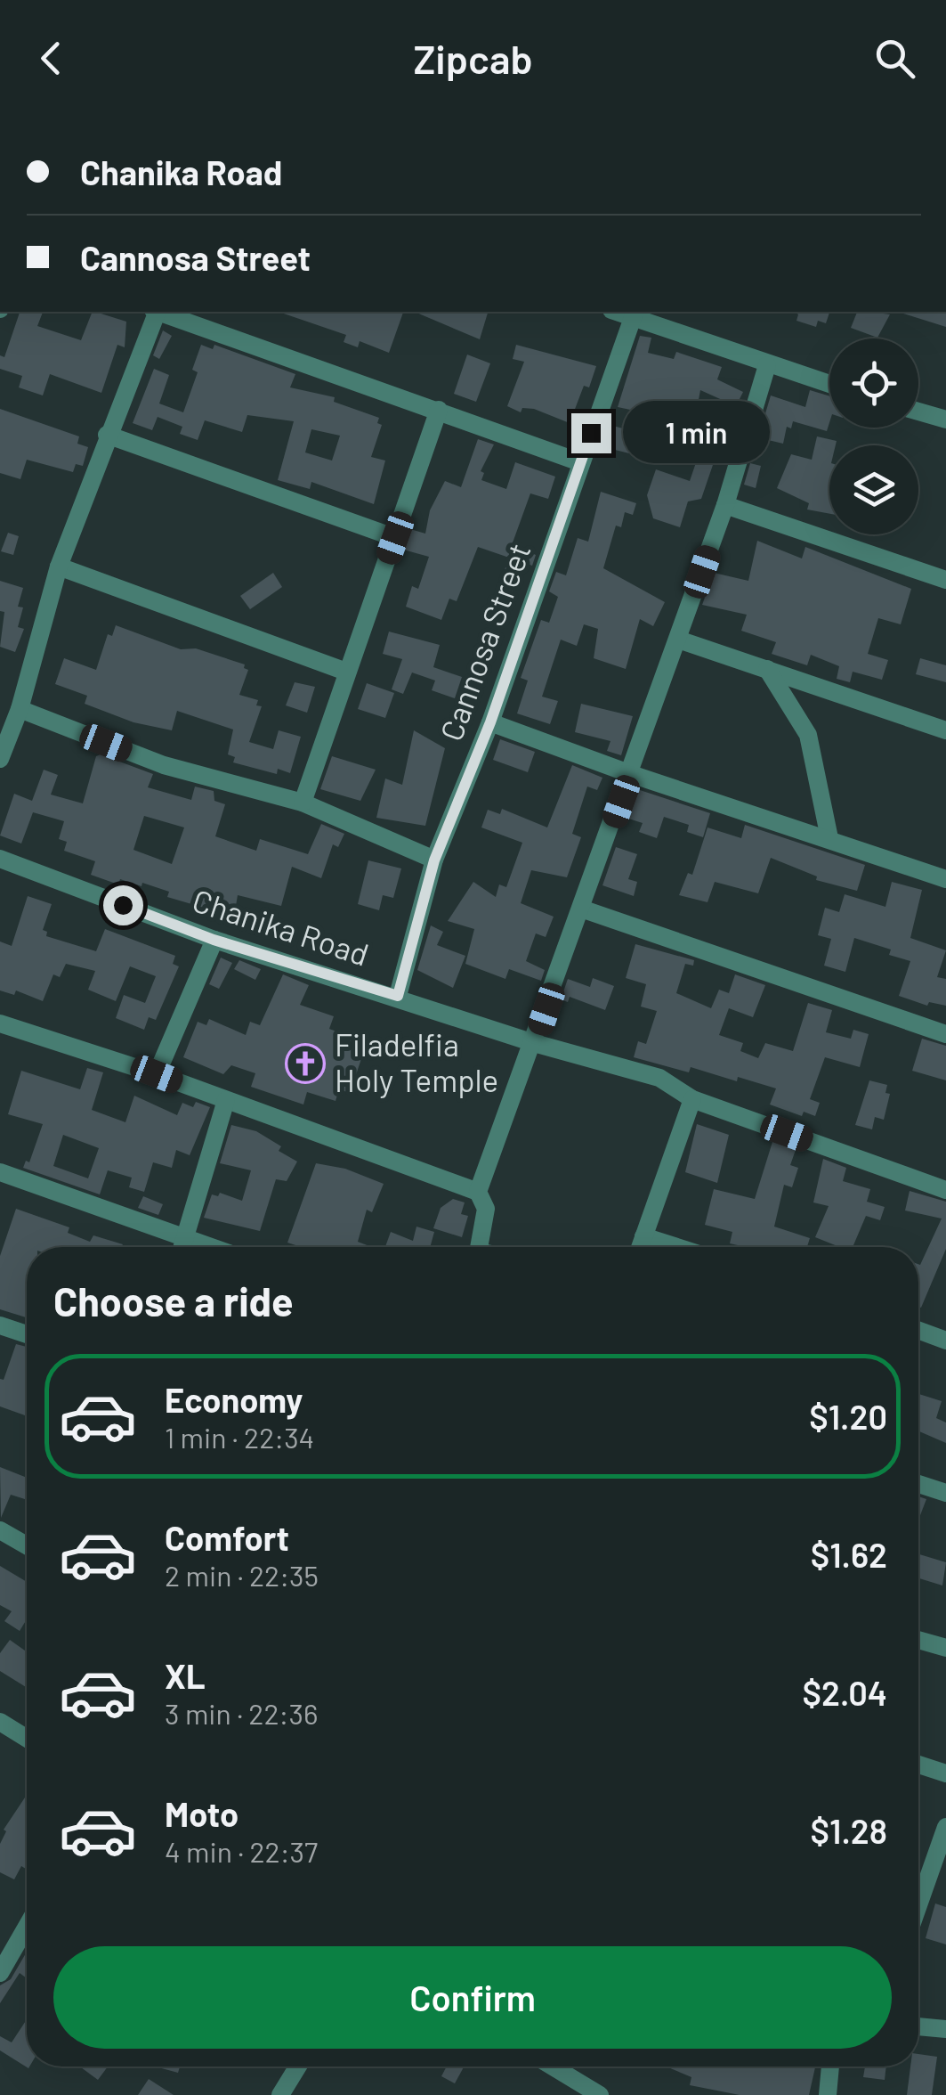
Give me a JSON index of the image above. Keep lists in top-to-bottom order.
{
  "streets": {
    "street": ["Cannosa Street", "Chanika Road"]
  },
  "crossings": [
    ["Cannosa Street", "Chanika Road"]
  ],
  "places": {
    "church": ["Filadelfia Holy Temple"]
  },
  "page": {
    "header": "Zipcab",
    "banner": ["Chanika Road", "Cannosa Street"],
    "bubble": "1 min",
    "heading": "Choose a ride",
    "list": [
      {
        "name": "Economy",
        "note": "1 min · 22:34",
        "value": "$1.20"
      },
      {
        "name": "Comfort",
        "note": "2 min · 22:35",
        "value": "$1.62"
      },
      {
        "name": "XL",
        "note": "3 min · 22:36",
        "value": "$2.04"
      },
      {
        "name": "Moto",
        "note": "4 min · 22:37",
        "value": "$1.28"
      }
    ],
    "buttons": "Confirm"
  }
}
